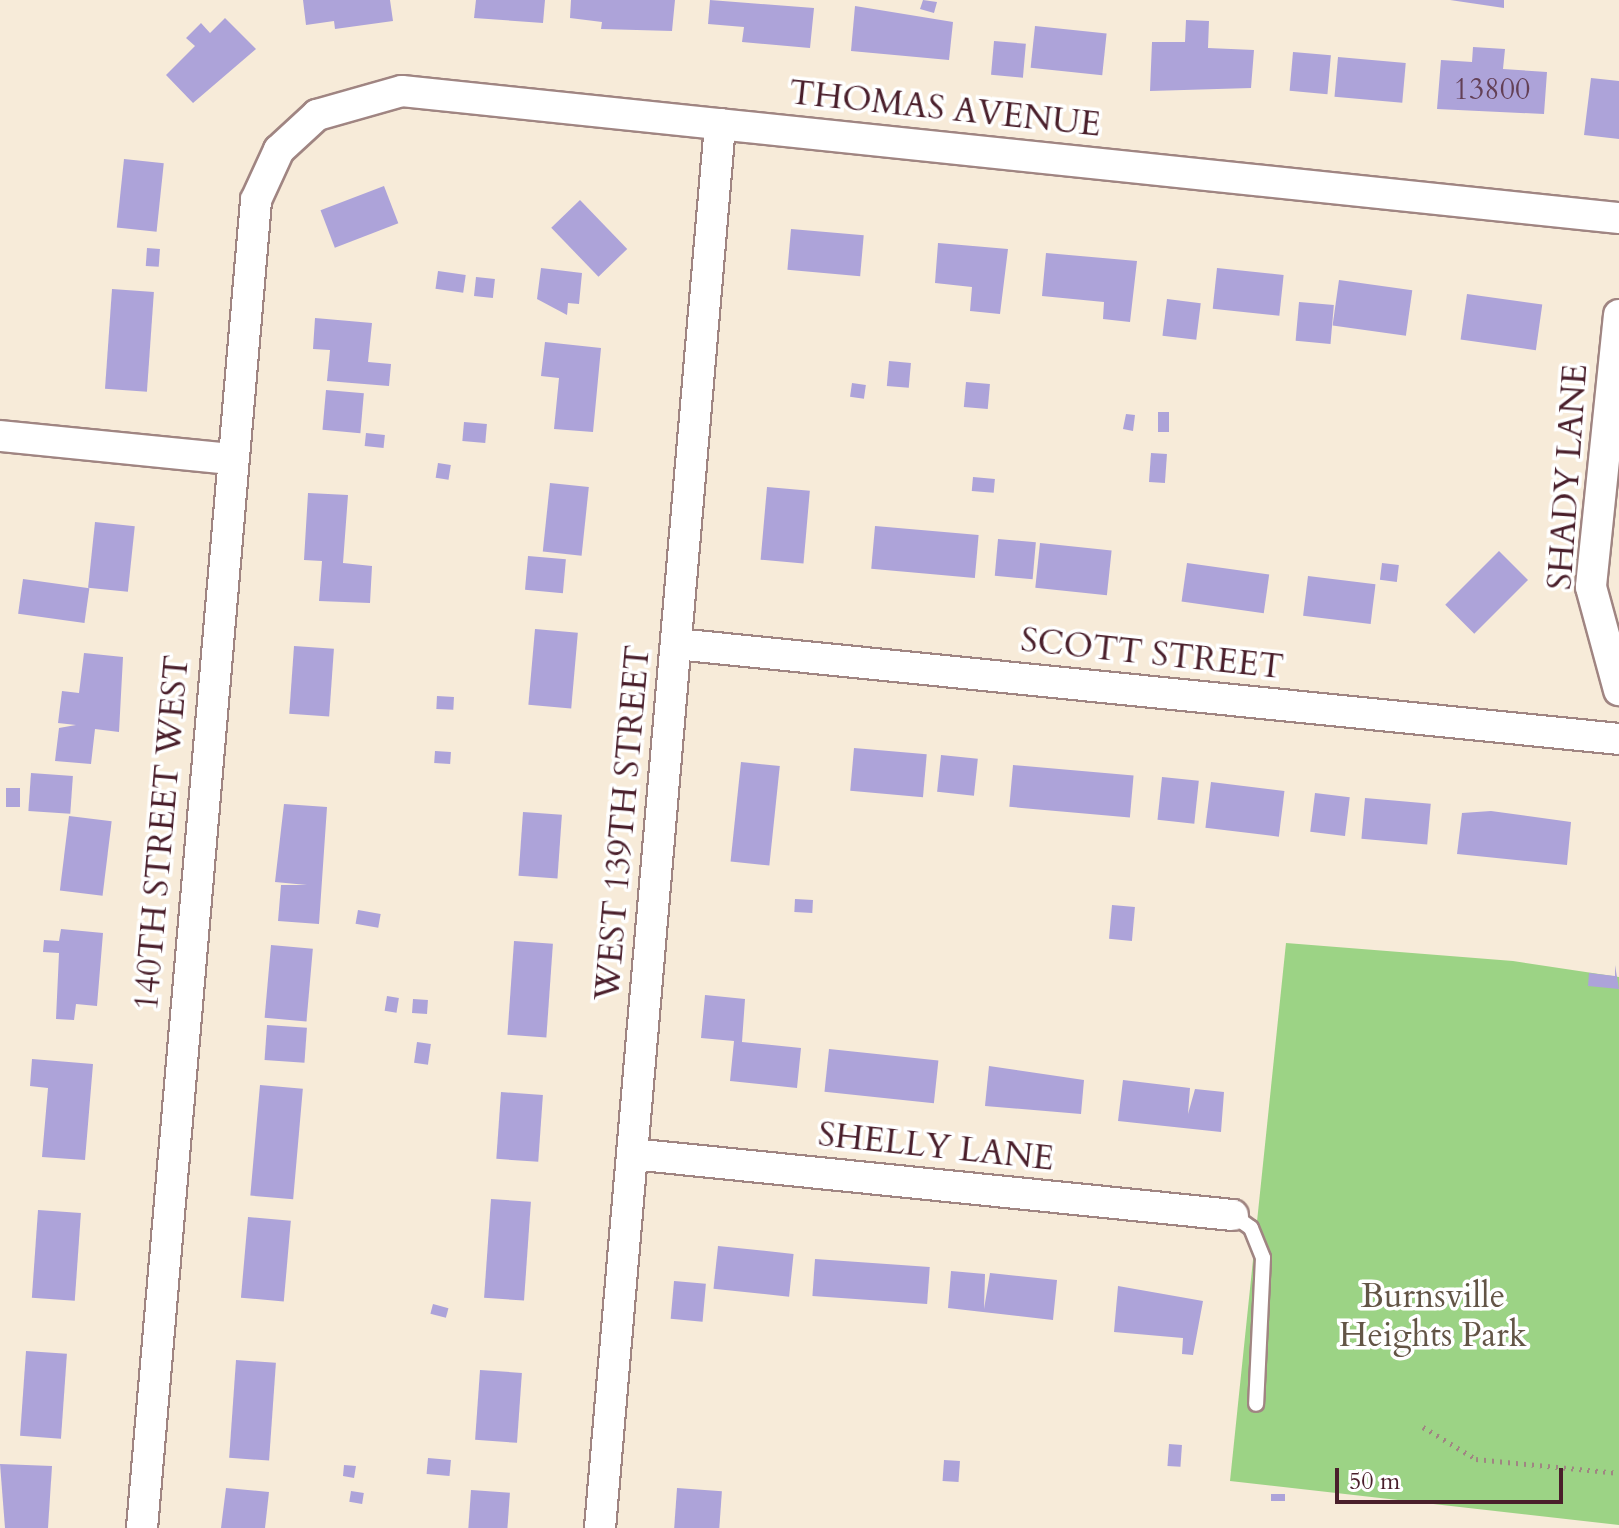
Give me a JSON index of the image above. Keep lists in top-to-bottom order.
{
  "streets": {
    "street": [
      "THOMAS AVENUE",
      "SHADY LANE",
      "SCOTT STREET",
      "WEST 139TH STREET",
      "140TH STREET WEST",
      "SHELLY LANE"
    ]
  },
  "crossings": [
    ["THOMAS AVENUE", "WEST 139TH STREET"],
    ["THOMAS AVENUE", "140TH STREET WEST"],
    ["SCOTT STREET", "WEST 139TH STREET"],
    ["WEST 139TH STREET", "SHELLY LANE"]
  ],
  "parks": ["Burnsville Heights Park"],
  "house_numbers": ["13800"],
  "scale_bar": "50 m"
}
